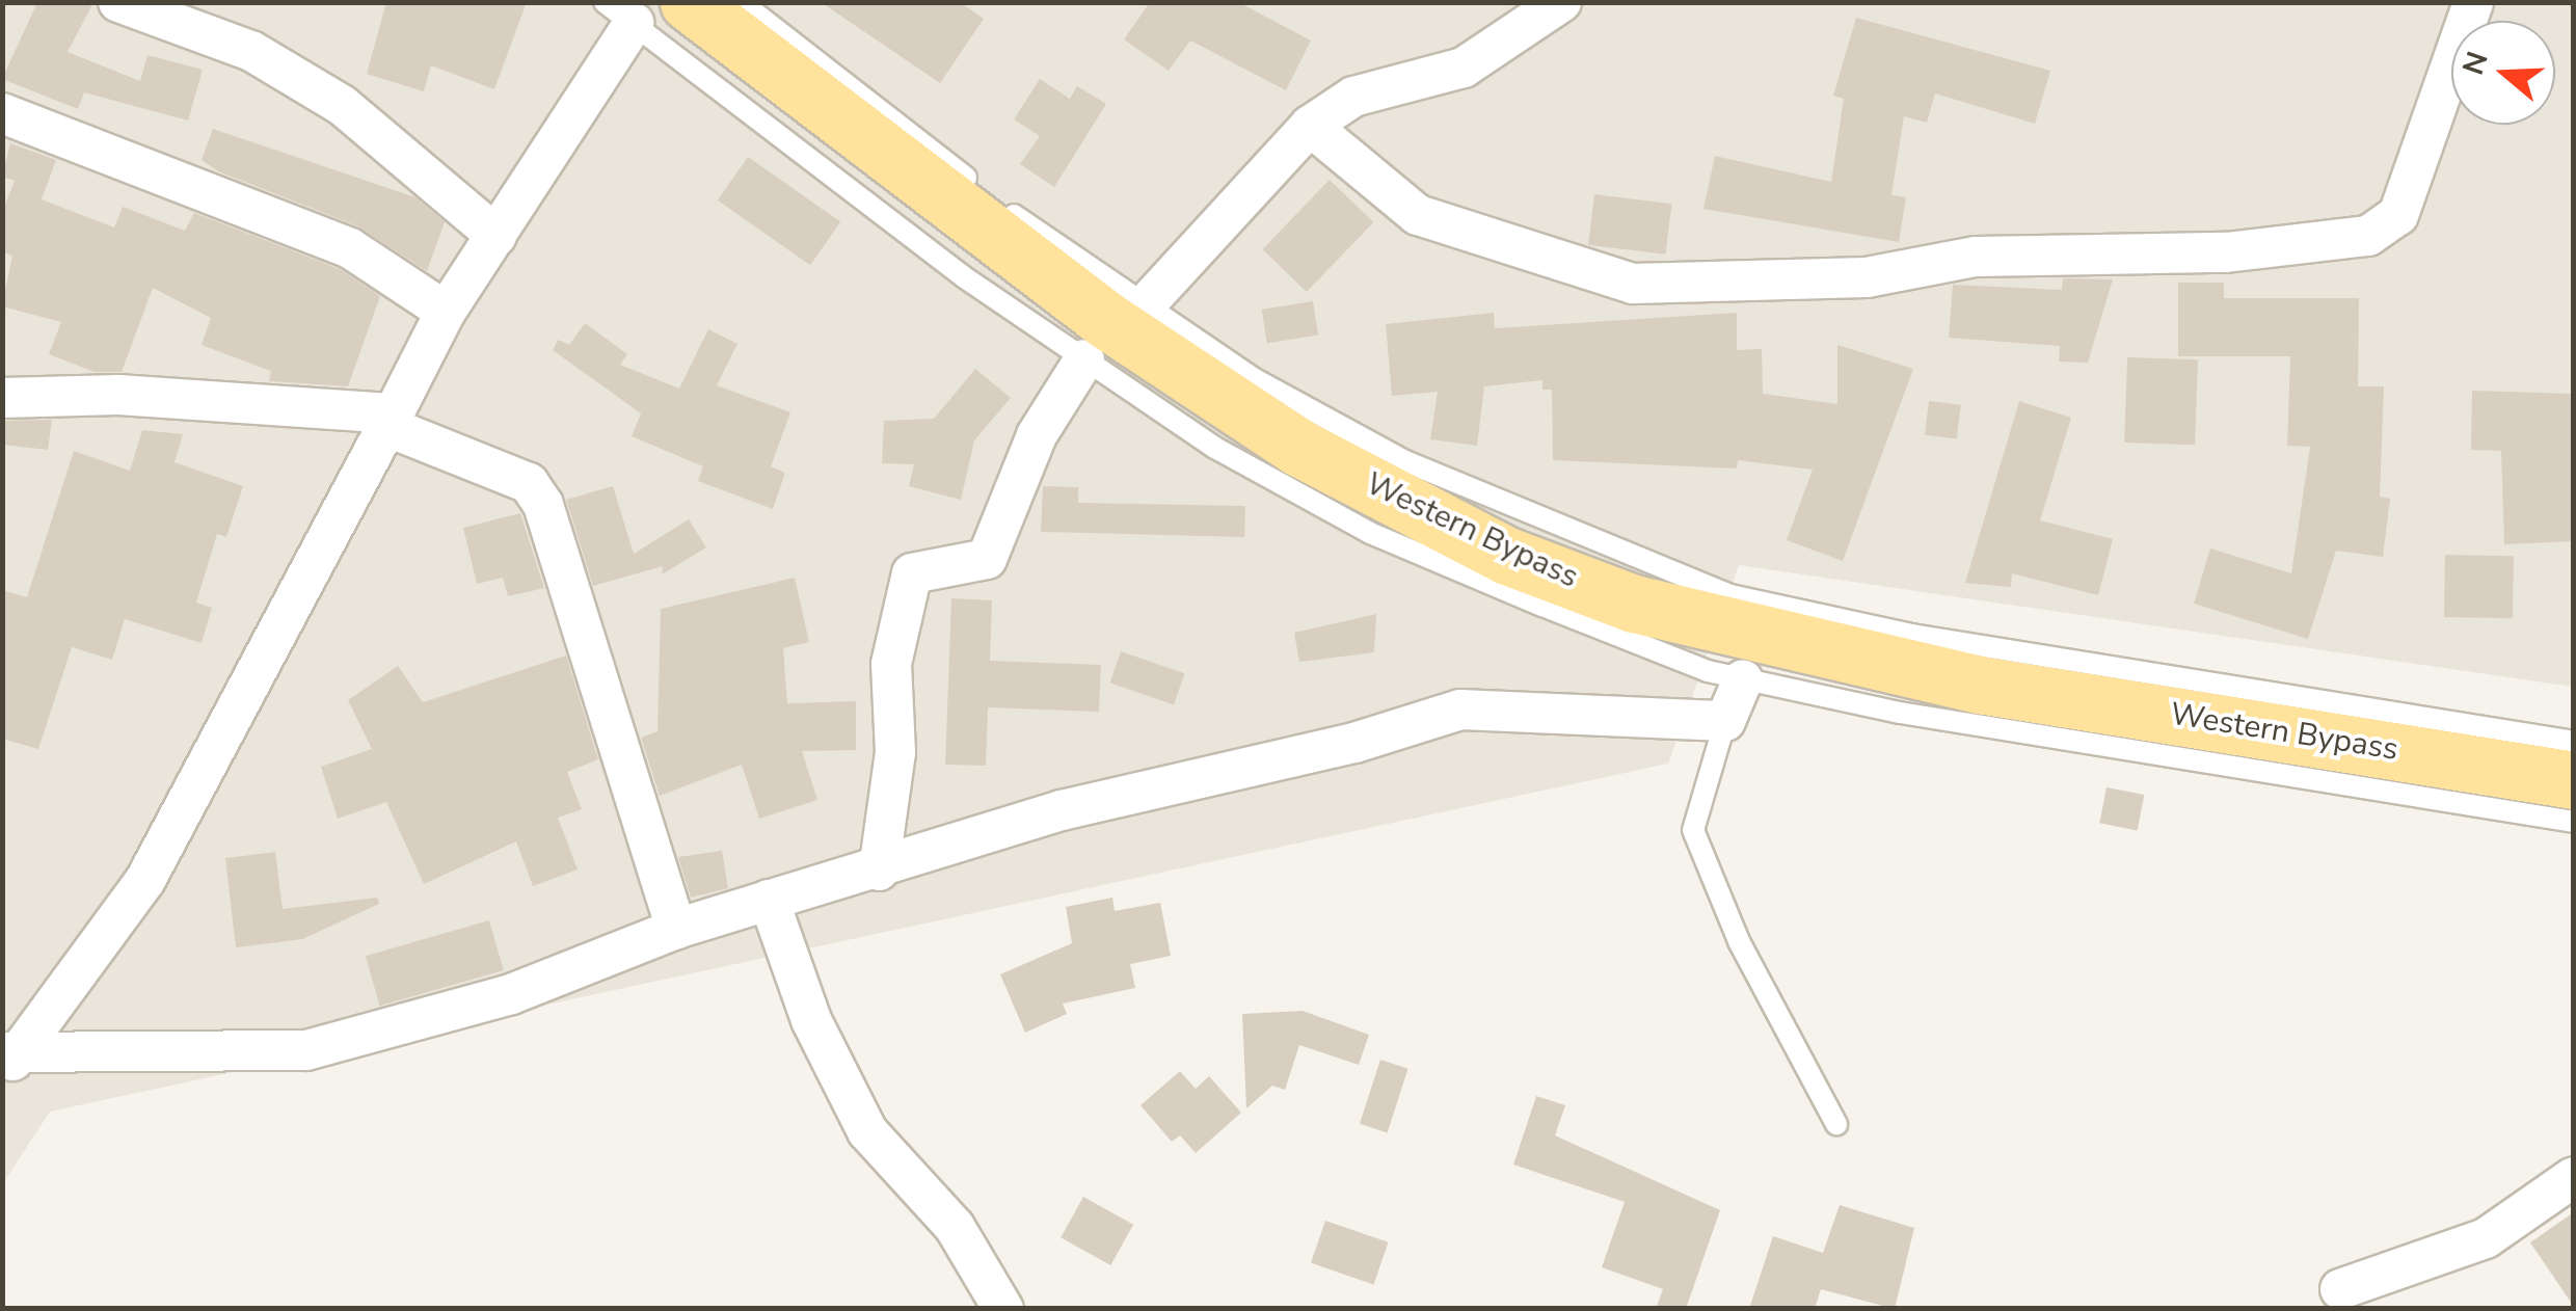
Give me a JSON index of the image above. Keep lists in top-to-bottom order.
{
  "streets": {
    "main road": ["Western Bypass"]
  },
  "north": "left"
}
